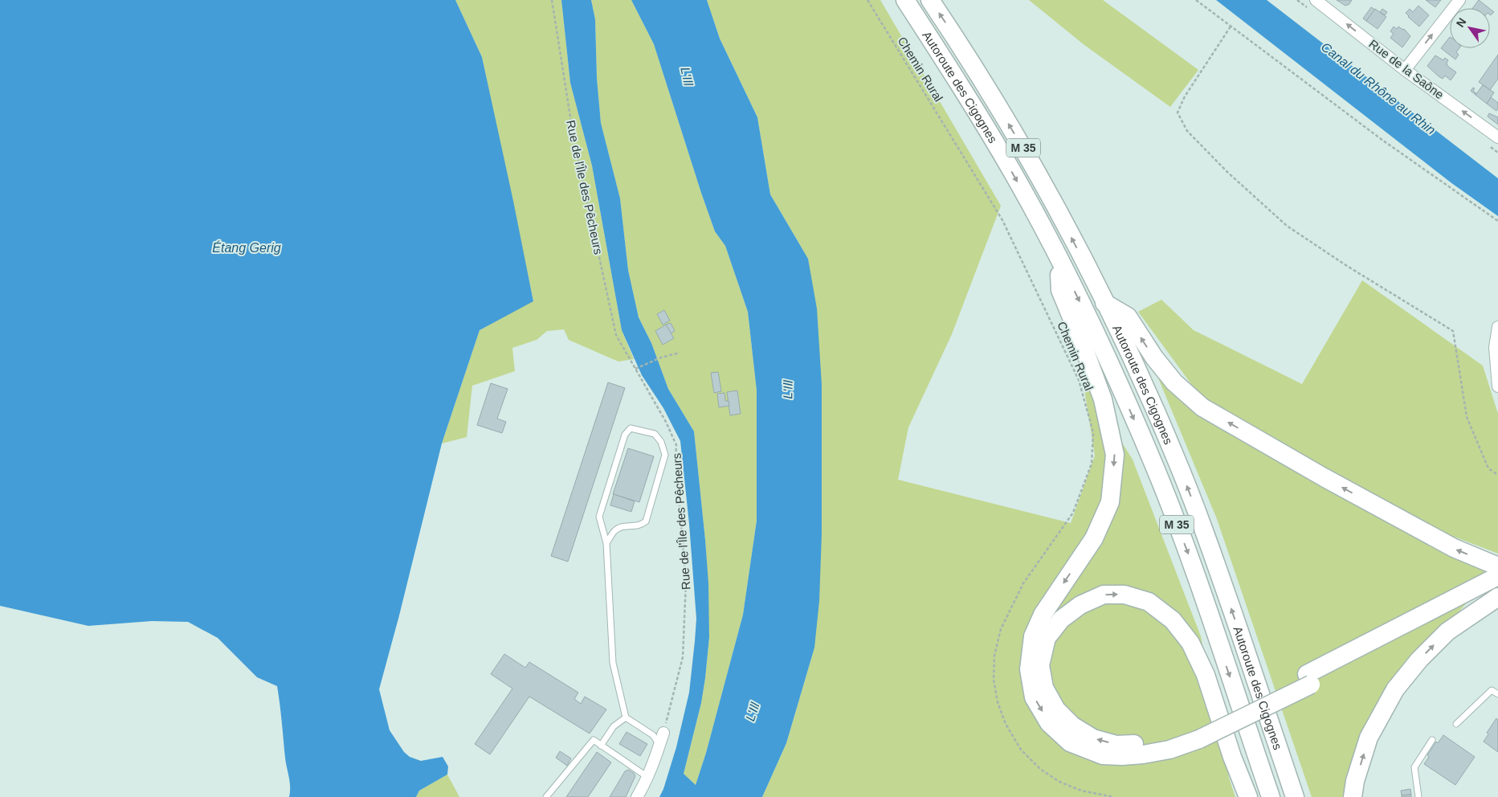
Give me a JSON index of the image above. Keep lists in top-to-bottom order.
{
  "streets": {
    "highway": ["Autoroute des Cigognes", "M 35"],
    "street": ["Rue de la Saône"],
    "path": ["Chemin Rural", "Rue de l'Île des Pêcheurs"]
  },
  "one_way": ["Rue de la Saône"],
  "water": ["L'Ill", "Canal du Rhône au Rhin", "Étang Gerig"],
  "north": "top left"
}
